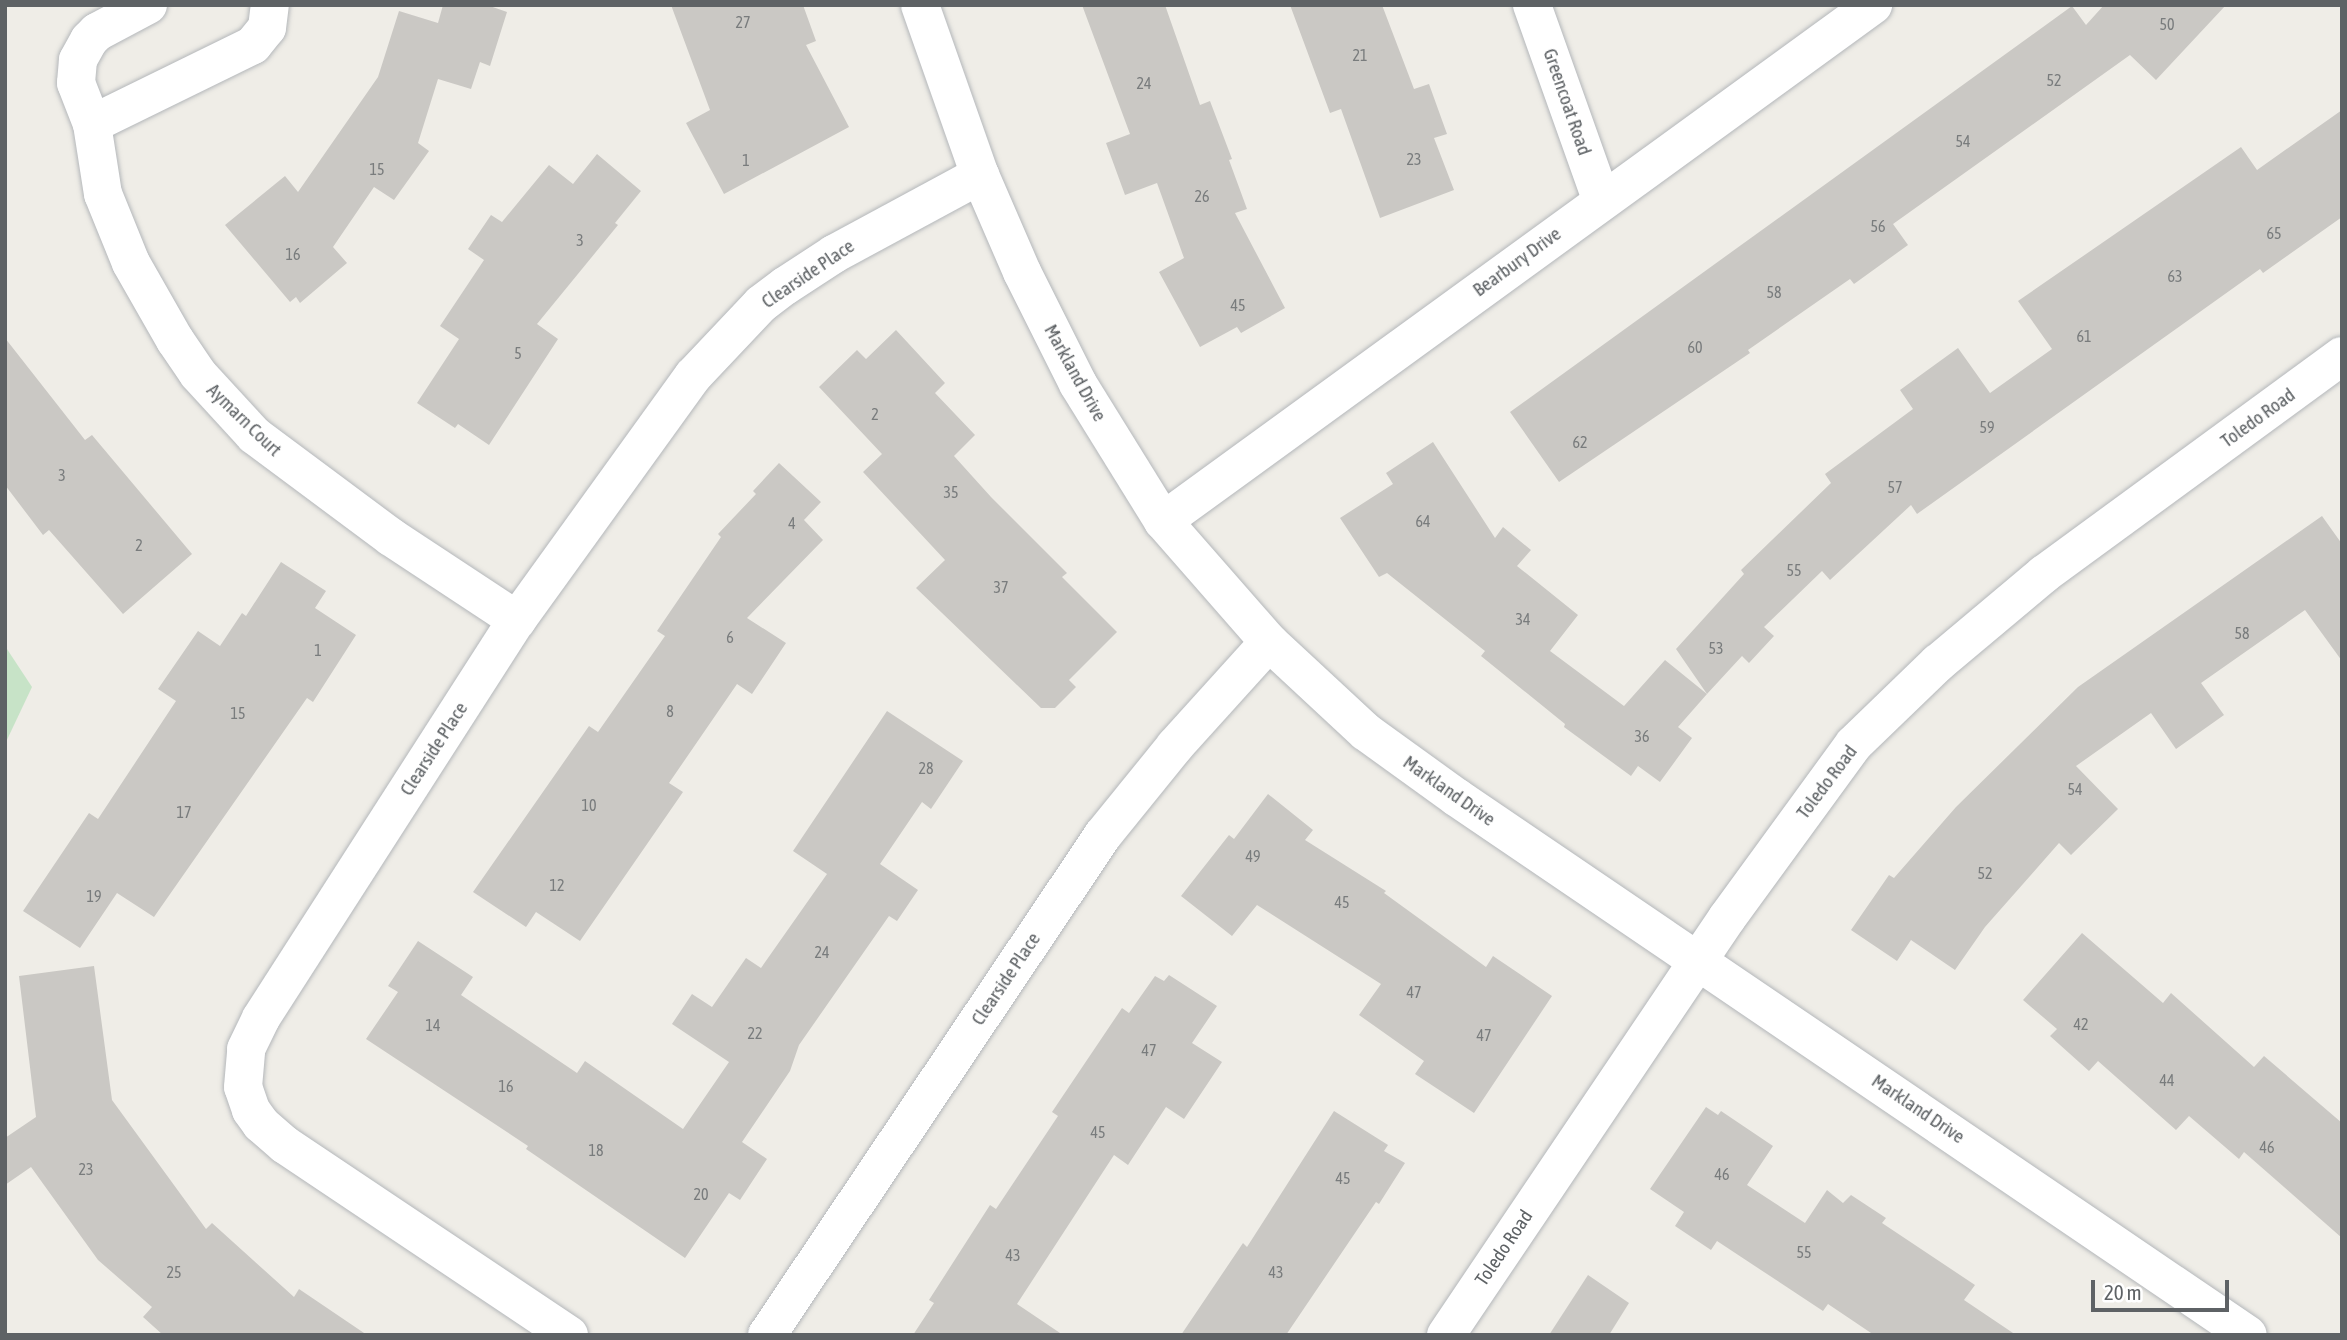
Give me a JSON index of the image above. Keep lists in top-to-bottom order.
{
  "streets": {
    "street": [
      "Greencoat Road",
      "Bearbury Drive",
      "Clearside Place",
      "Markland Drive",
      "Toledo Road",
      "Aymarn Court"
    ]
  },
  "crossings": [
    ["Greencoat Road", "Bearbury Drive"],
    ["Bearbury Drive", "Markland Drive"],
    ["Clearside Place", "Markland Drive"],
    ["Clearside Place", "Aymarn Court"],
    ["Markland Drive", "Toledo Road"]
  ],
  "house_numbers": [
    "27",
    "50",
    "21",
    "52",
    "24",
    "54",
    "23",
    "1",
    "15",
    "26",
    "56",
    "65",
    "3",
    "16",
    "63",
    "58",
    "45",
    "61",
    "60",
    "5",
    "2",
    "59",
    "62",
    "3",
    "57",
    "35",
    "64",
    "4",
    "2",
    "55",
    "37",
    "34",
    "58",
    "6",
    "53",
    "1",
    "8",
    "15",
    "36",
    "28",
    "54",
    "10",
    "17",
    "49",
    "52",
    "12",
    "19",
    "45",
    "24",
    "47",
    "42",
    "14",
    "22",
    "47",
    "47",
    "44",
    "16",
    "45",
    "46",
    "18",
    "23",
    "46",
    "45",
    "20",
    "55",
    "43",
    "25",
    "43"
  ],
  "scale_bar": "20 m"
}
